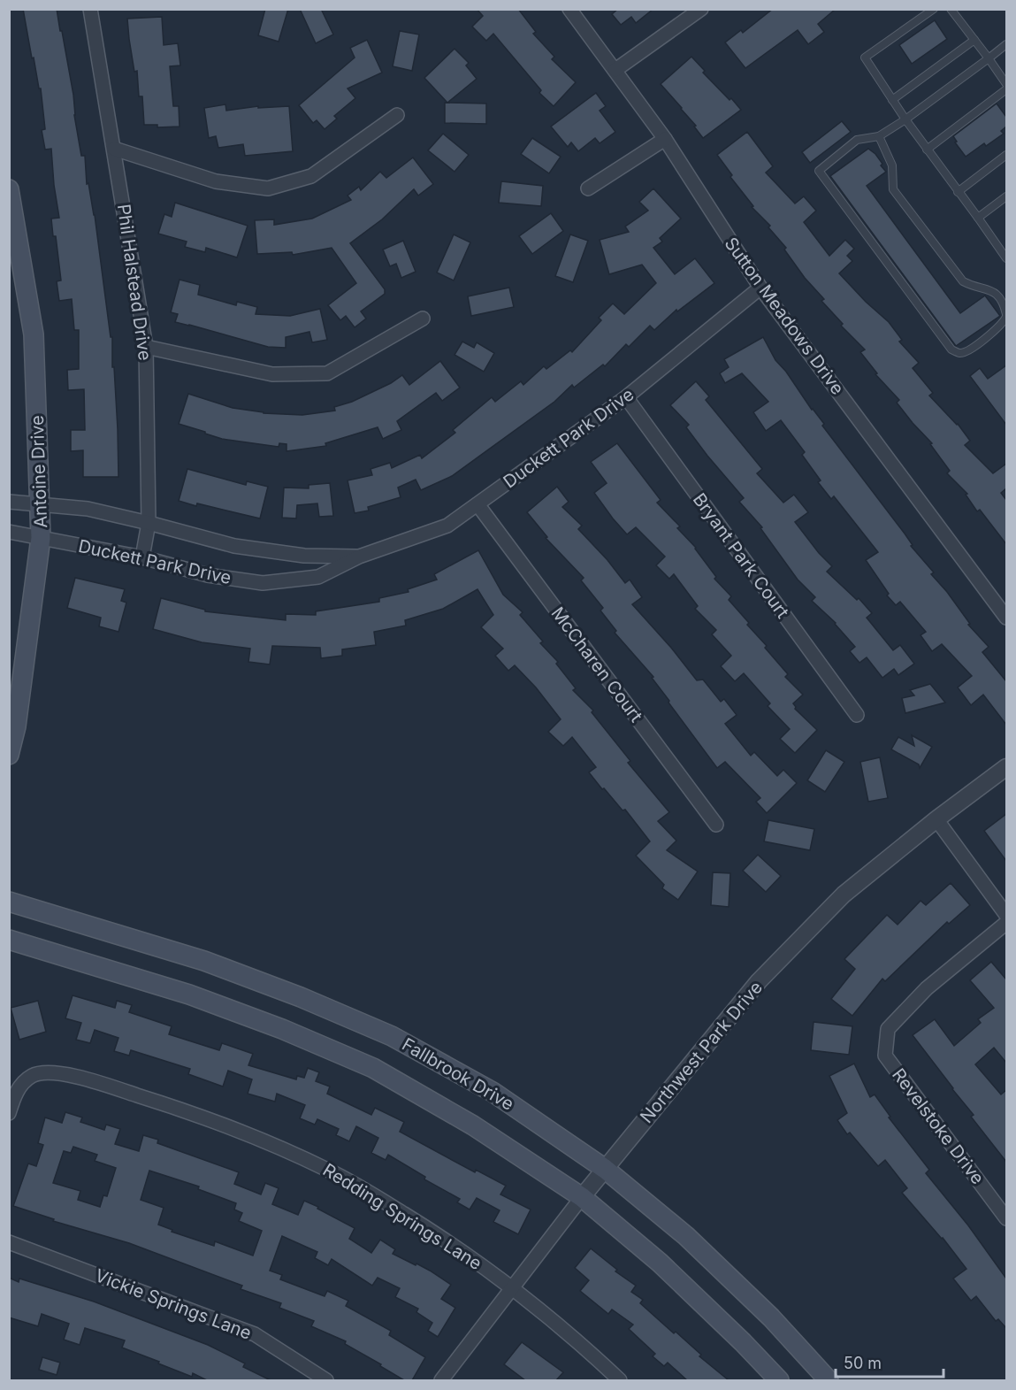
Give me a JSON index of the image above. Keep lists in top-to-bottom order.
{
  "streets": {
    "main road": ["Antoine Drive", "Fallbrook Drive"],
    "street": [
      "Phil Halstead Drive",
      "Sutton Meadows Drive",
      "Duckett Park Drive",
      "Bryant Park Court",
      "McCharen Court",
      "Northwest Park Drive",
      "Revelstoke Drive",
      "Redding Springs Lane",
      "Vickie Springs Lane"
    ]
  },
  "crossings": [
    ["Phil Halstead Drive", "Duckett Park Drive"],
    ["Sutton Meadows Drive", "Duckett Park Drive"],
    ["Duckett Park Drive", "Antoine Drive"],
    ["Duckett Park Drive", "Bryant Park Court"],
    ["Duckett Park Drive", "McCharen Court"],
    ["Northwest Park Drive", "Fallbrook Drive"],
    ["Northwest Park Drive", "Redding Springs Lane"]
  ],
  "scale_bar": "50 m"
}
